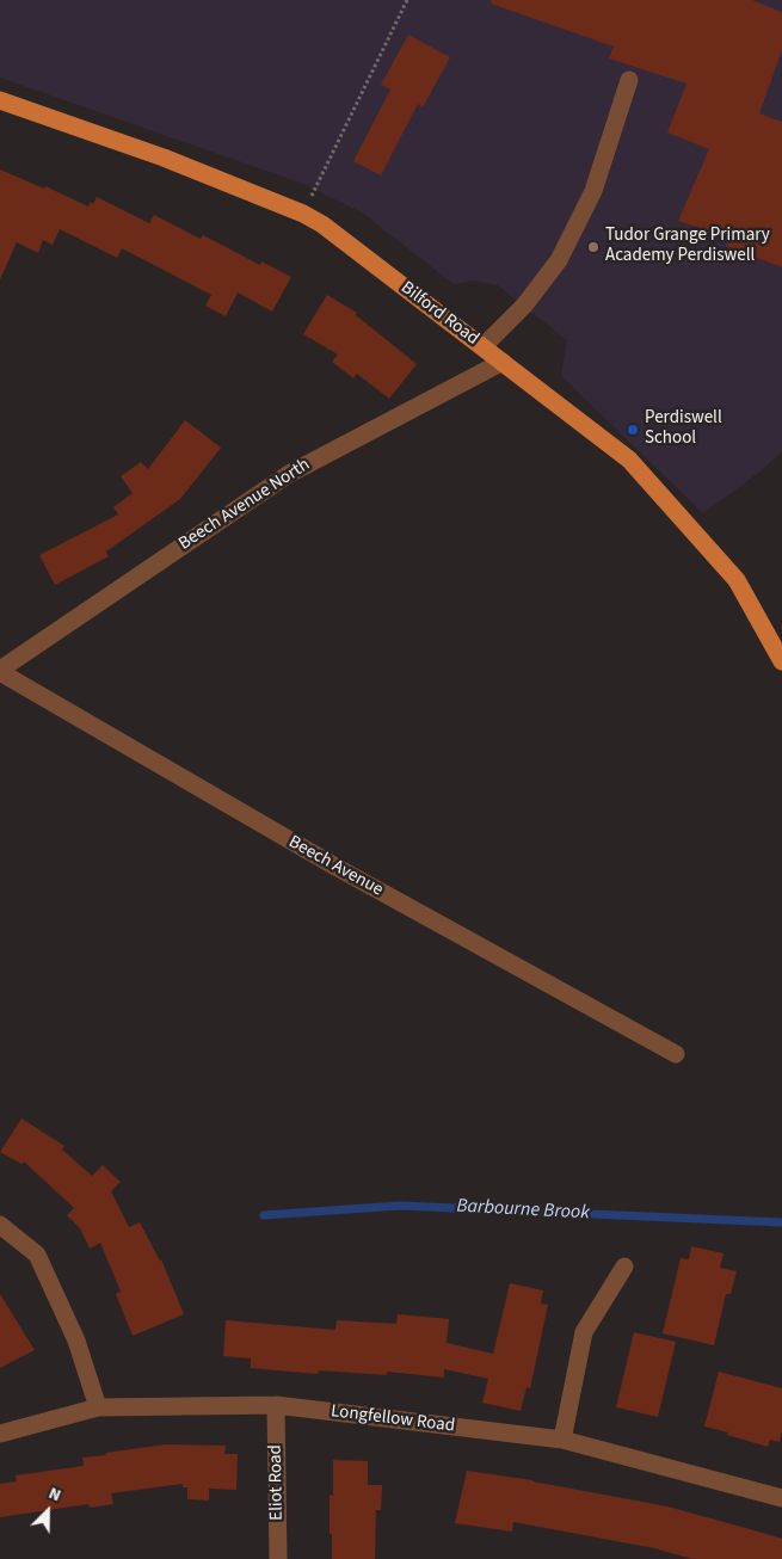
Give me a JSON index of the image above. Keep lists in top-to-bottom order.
{
  "streets": {
    "main road": ["Bilford Road"],
    "street": [
      "Beech Avenue North",
      "Beech Avenue",
      "Longfellow Road",
      "Eliot Road"
    ]
  },
  "crossings": [
    ["Bilford Road", "Beech Avenue North"],
    ["Beech Avenue North", "Beech Avenue"],
    ["Longfellow Road", "Eliot Road"]
  ],
  "water": ["Barbourne Brook"],
  "places": ["Tudor Grange Primary Academy Perdiswell", "Perdiswell School"],
  "north": "top right"
}
